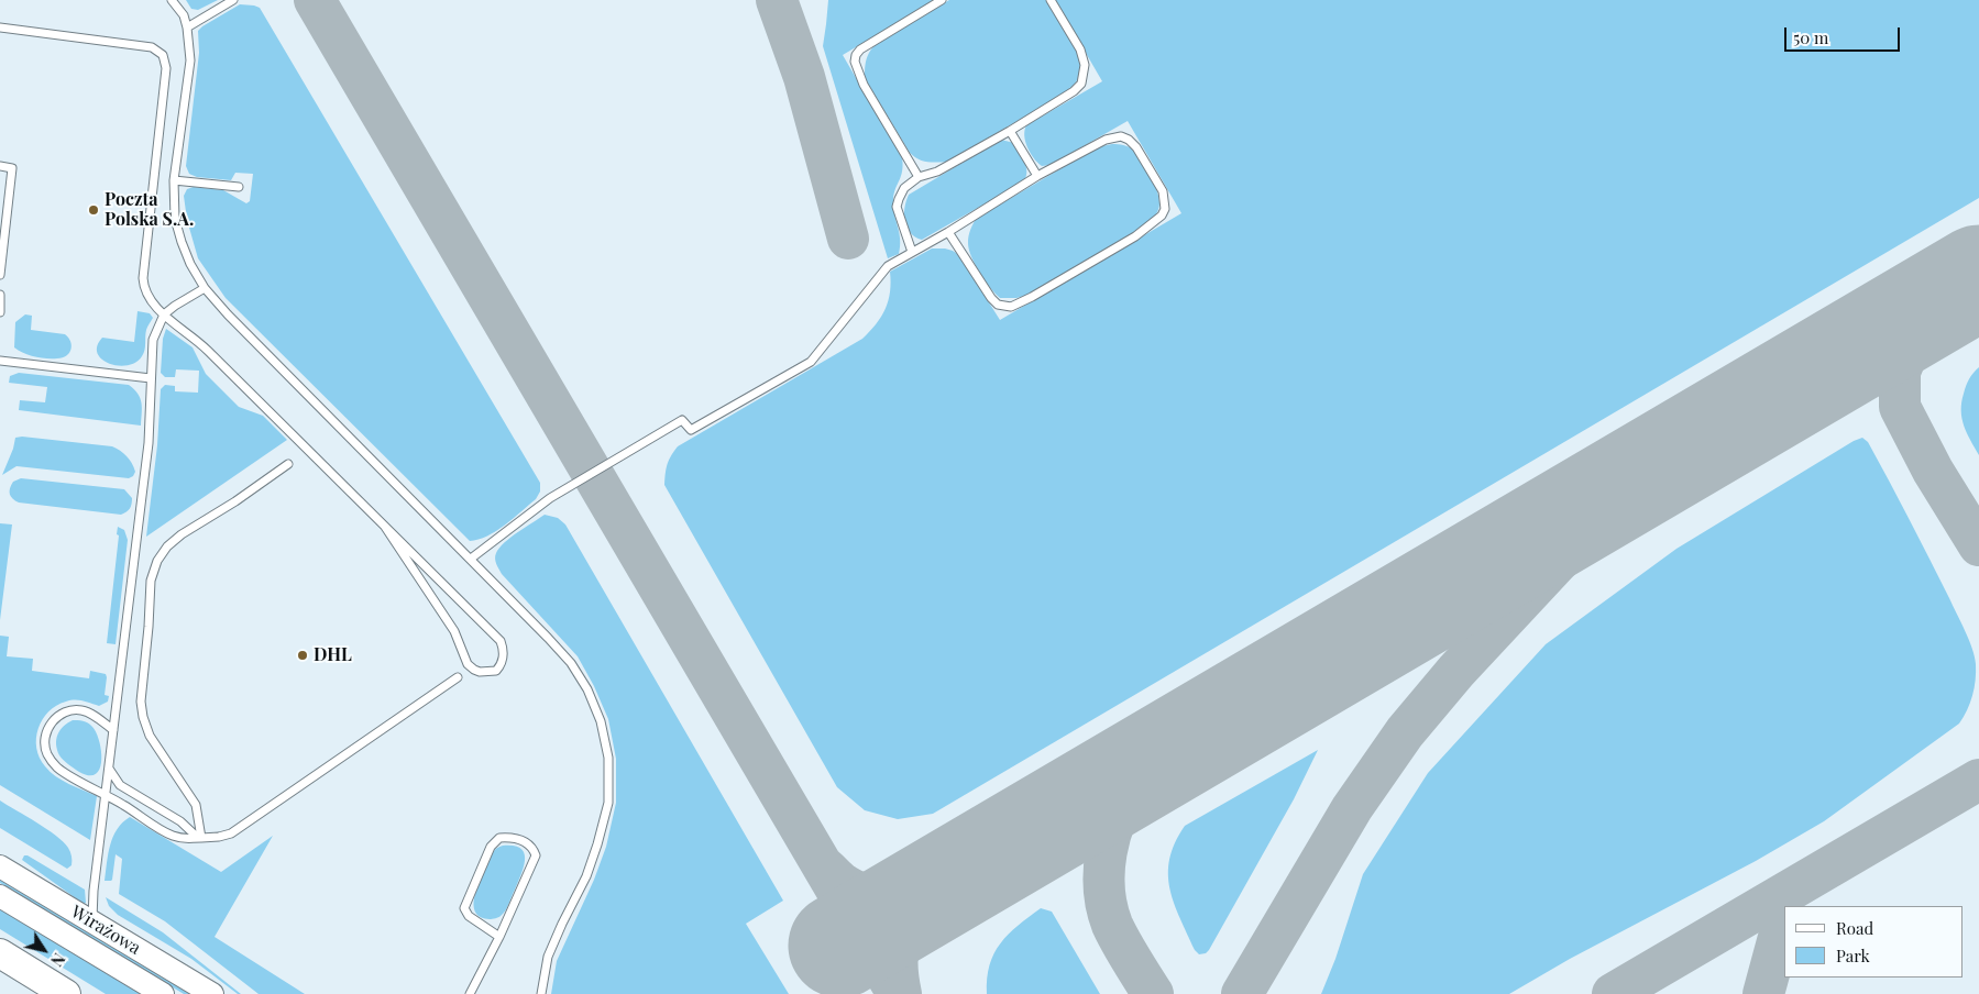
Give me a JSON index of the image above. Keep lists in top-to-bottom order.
{
  "streets": {
    "main road": ["Wirażowa"]
  },
  "places": ["Poczta Polska S.A.", "DHL"],
  "legend": ["Road", "Park"],
  "scale_bar": "50 m",
  "north": "bottom right"
}
